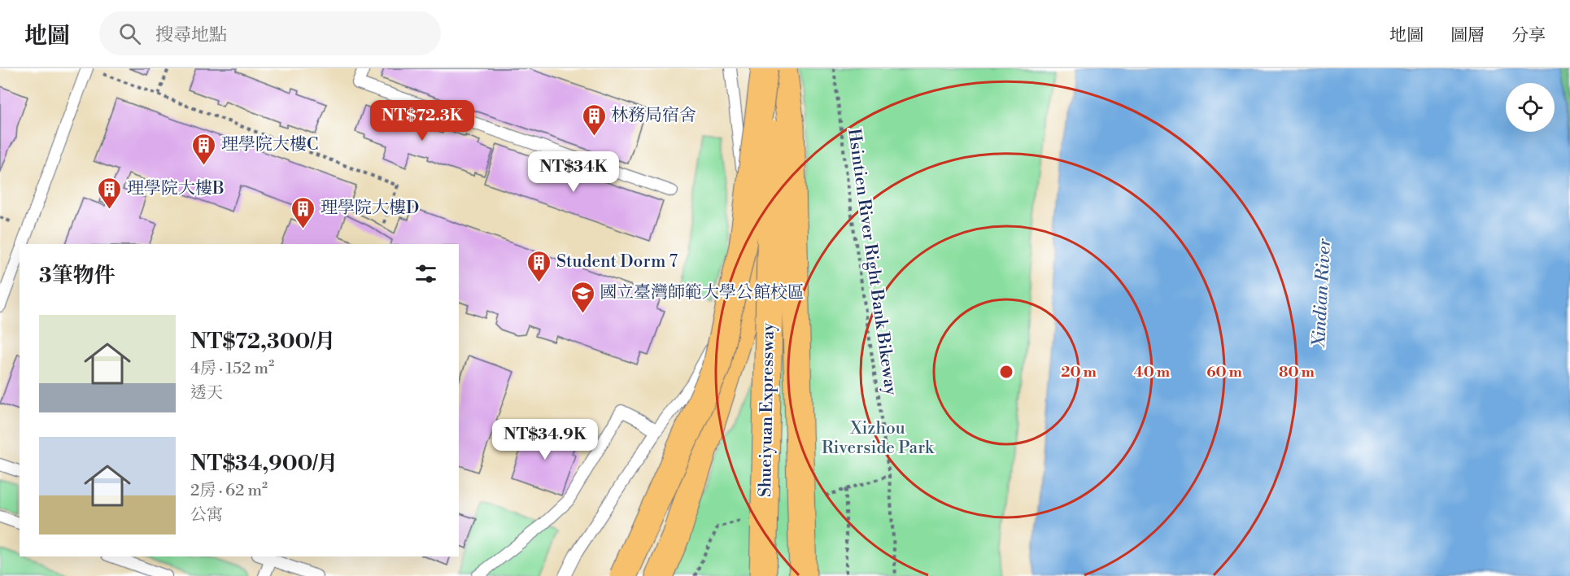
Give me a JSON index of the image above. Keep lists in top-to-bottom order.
{
  "streets": {
    "highway": ["Shueiyuan Expressway"],
    "path": ["Hsintien River Right Bank Bikeway"]
  },
  "water": ["Xindian River"],
  "parks": ["Xizhou Riverside Park"],
  "places": {
    "building": [
      "林務局宿舍",
      "理學院大樓C",
      "理學院大樓B",
      "理學院大樓D",
      "Student Dorm 7"
    ],
    "school or university": ["國立臺灣師範大學公館校區"]
  },
  "page": {
    "header": "地圖",
    "search": "搜尋地點",
    "nav": ["地圖", "圖層", "分享"],
    "price": ["NT$72.3K", "NT$34K", "NT$34.9K"],
    "heading": "3筆物件",
    "list": [
      {
        "name": "NT$72,300/月",
        "note": "4房 · 152 m² · 透天"
      },
      {
        "name": "NT$34,900/月",
        "note": "2房 · 62 m² · 公寓"
      }
    ]
  },
  "rings": [
    "20 m",
    "40 m",
    "60 m",
    "80 m"
  ]
}
